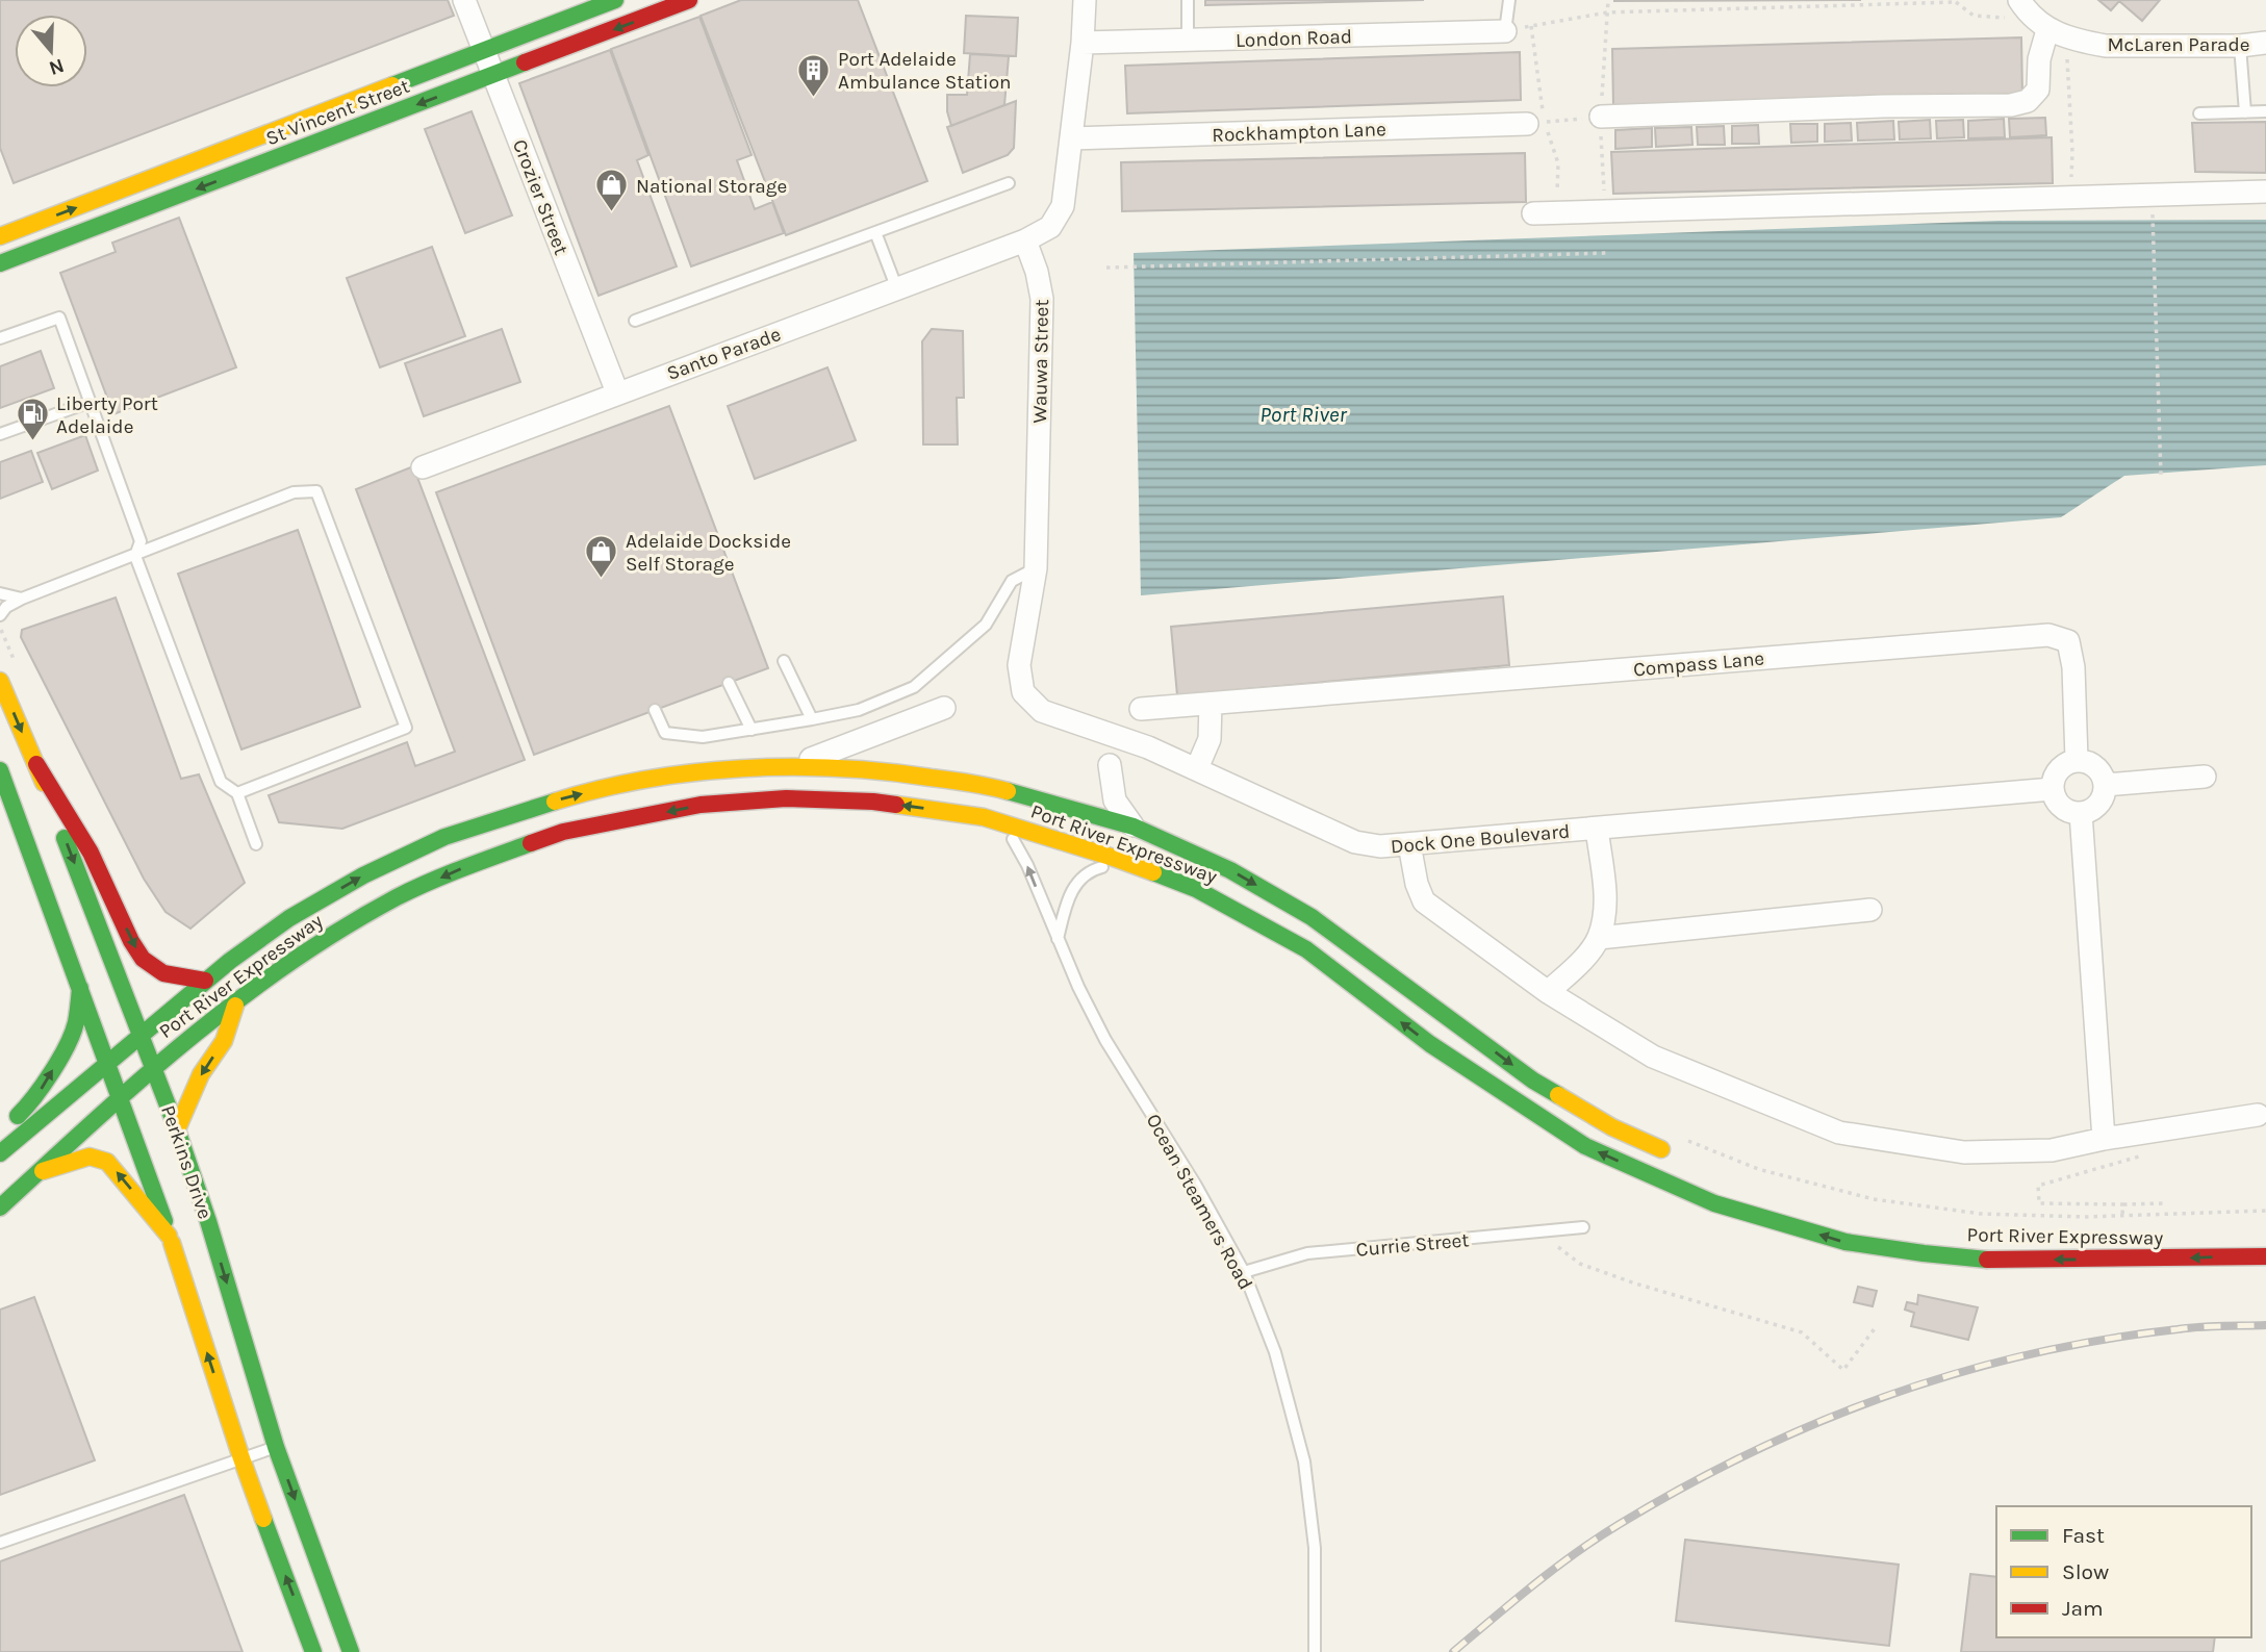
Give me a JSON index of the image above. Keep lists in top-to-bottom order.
{
  "streets": {
    "main road": ["St Vincent Street", "Port River Expressway", "Perkins Drive"],
    "street": [
      "London Road",
      "McLaren Parade",
      "Rockhampton Lane",
      "Crozier Street",
      "Santo Parade",
      "Wauwa Street",
      "Compass Lane",
      "Dock One Boulevard"
    ],
    "lane": ["Ocean Steamers Road", "Currie Street"]
  },
  "crossings": [
    ["St Vincent Street", "Crozier Street"],
    ["Crozier Street", "Santo Parade"],
    ["Santo Parade", "Wauwa Street"],
    ["Wauwa Street", "Dock One Boulevard"],
    ["Compass Lane", "Dock One Boulevard"],
    ["Port River Expressway", "Perkins Drive"],
    ["Port River Expressway", "Ocean Steamers Road"],
    ["Ocean Steamers Road", "Currie Street"]
  ],
  "water": ["Port River"],
  "places": {
    "building": ["Port Adelaide Ambulance Station"],
    "shop": ["National Storage", "Adelaide Dockside Self Storage"],
    "fuel station": ["Liberty Port Adelaide"]
  },
  "legend": ["Fast", "Slow", "Jam"],
  "north": "bottom"
}
